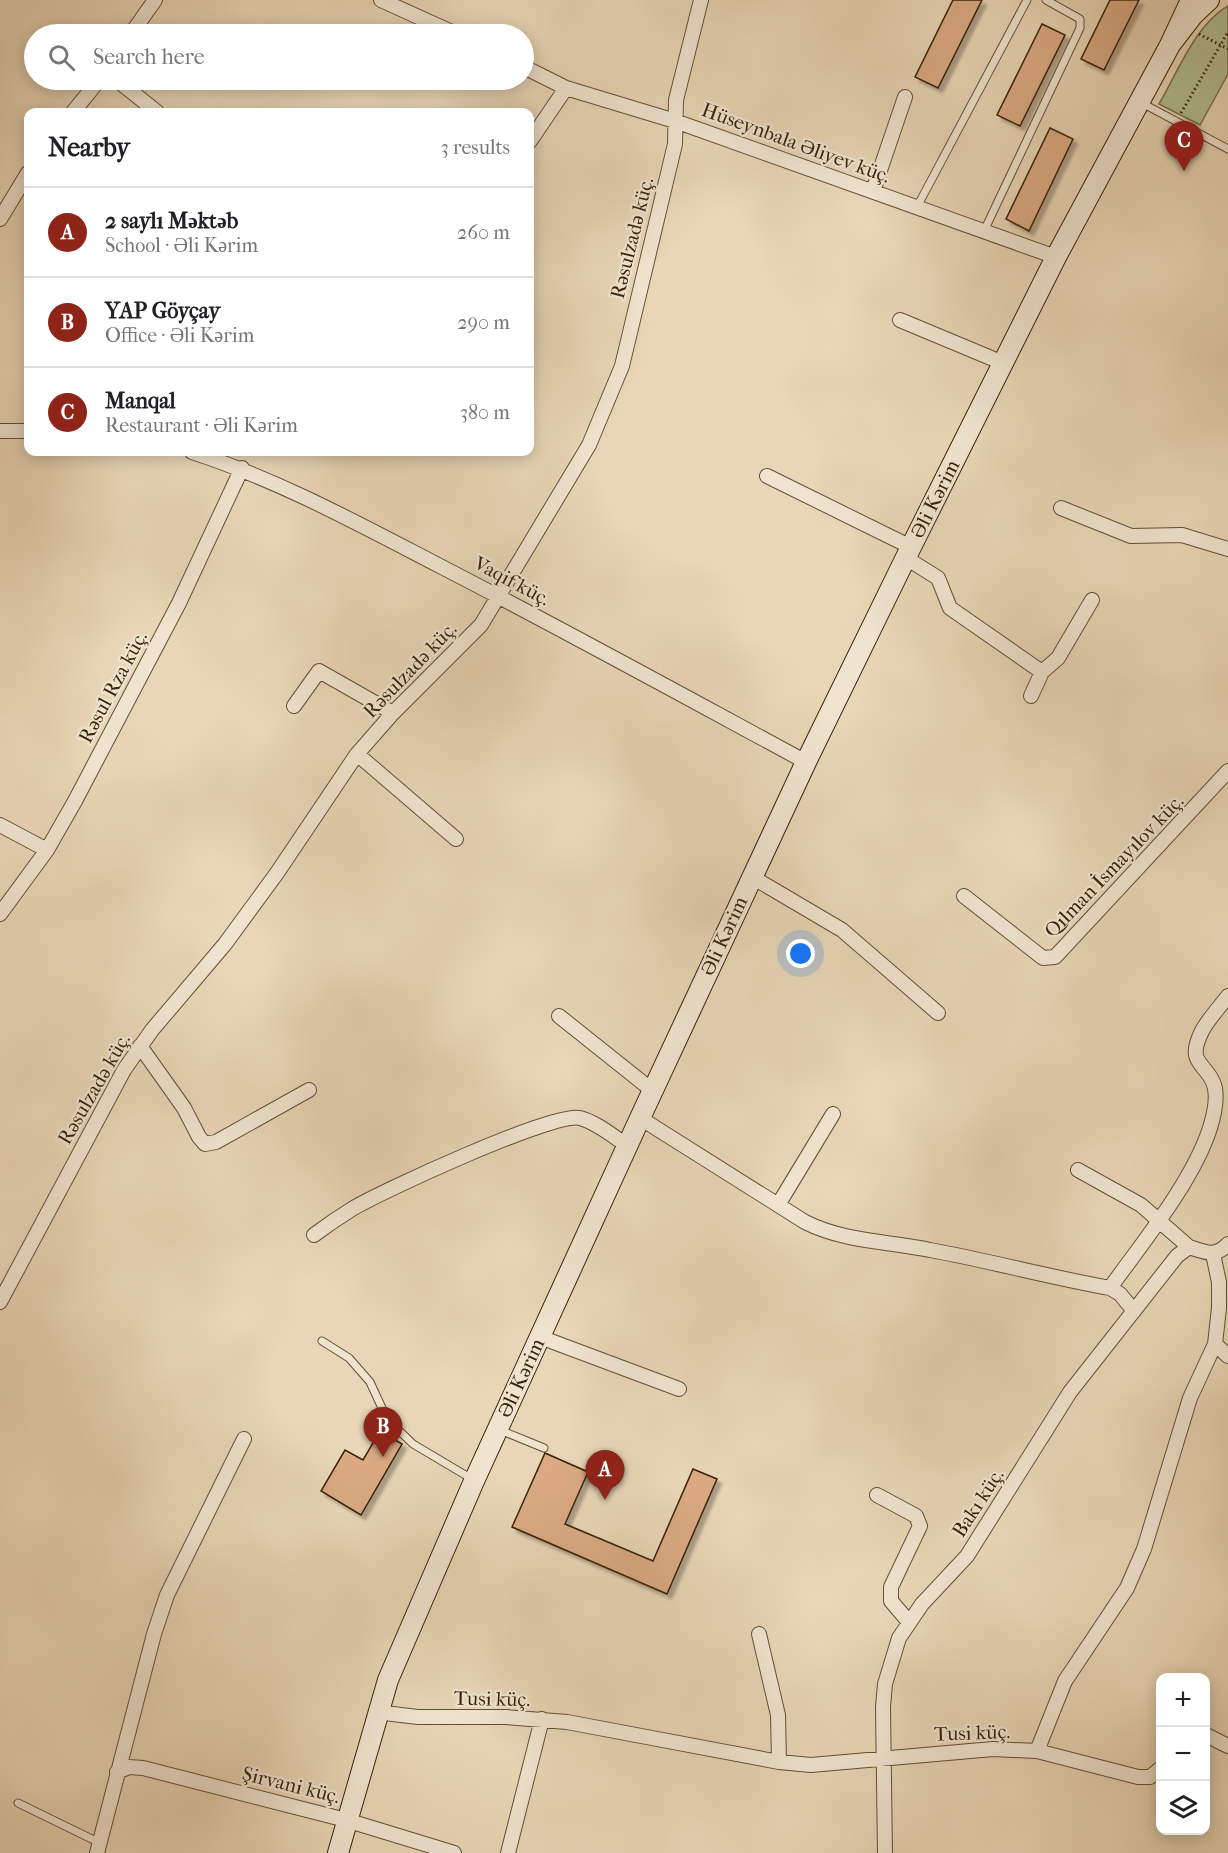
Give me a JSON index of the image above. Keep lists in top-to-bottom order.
{
  "streets": {
    "main road": ["Əli Kərim"],
    "street": [
      "Hüseynbala Əliyev küç.",
      "Rəsulzadə küç.",
      "Vaqif küç.",
      "Rəsul Rza küç.",
      "Qılman İsmayılov küç.",
      "Bakı küç.",
      "Tusi küç.",
      "Şirvani küç."
    ]
  },
  "crossings": [
    ["Hüseynbala Əliyev küç.", "Rəsulzadə küç."],
    ["Hüseynbala Əliyev küç.", "Əli Kərim"],
    ["Rəsulzadə küç.", "Vaqif küç."],
    ["Əli Kərim", "Vaqif küç."],
    ["Əli Kərim", "Tusi küç."],
    ["Əli Kərim", "Şirvani küç."],
    ["Vaqif küç.", "Rəsul Rza küç."],
    ["Bakı küç.", "Tusi küç."]
  ],
  "page": {
    "search": "Search here",
    "heading": ["Nearby", "3 results"],
    "pins": ["C", "B", "A"],
    "list": [
      {
        "mark": "A",
        "name": "2 saylı Məktəb",
        "note": "School · Əli Kərim",
        "value": "260 m"
      },
      {
        "mark": "B",
        "name": "YAP Göyçay",
        "note": "Office · Əli Kərim",
        "value": "290 m"
      },
      {
        "mark": "C",
        "name": "Manqal",
        "note": "Restaurant · Əli Kərim",
        "value": "380 m"
      }
    ],
    "map_buttons": ["+", "−"]
  }
}
